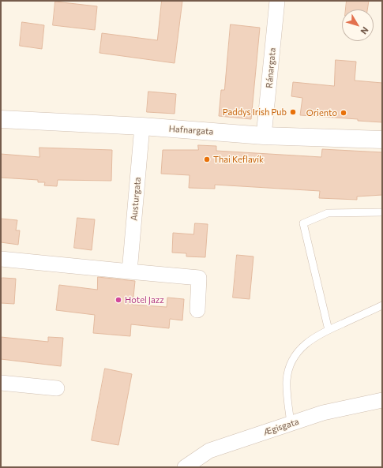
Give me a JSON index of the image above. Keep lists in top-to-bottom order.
{
  "streets": {
    "street": [
      "Ránargata",
      "Hafnargata",
      "Austurgata",
      "Ægisgata"
    ]
  },
  "crossings": [
    ["Ránargata", "Hafnargata"],
    ["Hafnargata", "Austurgata"]
  ],
  "places": [
    "Paddys Irish Pub",
    "Oriento",
    "Thai Keflavík",
    "Hotel Jazz"
  ],
  "north": "bottom right"
}
